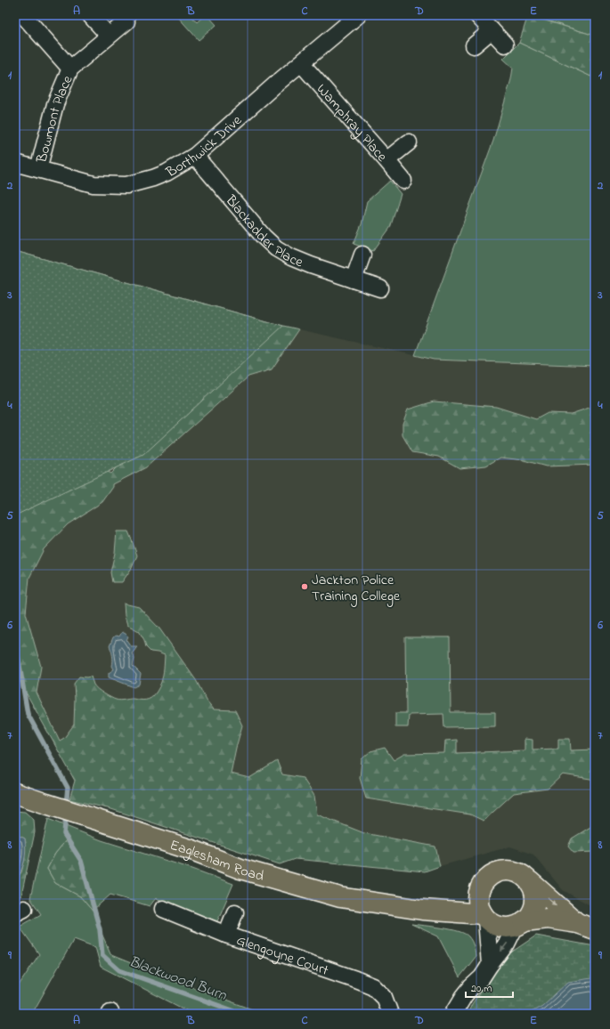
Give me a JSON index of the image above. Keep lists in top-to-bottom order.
{
  "streets": {
    "main road": ["Eaglesham Road"],
    "street": [
      "Bowmont Place",
      "Wamphray Place",
      "Borthwick Drive",
      "Blackadder Place",
      "Glengoyne Court"
    ]
  },
  "crossings": [
    ["Bowmont Place", "Borthwick Drive"],
    ["Wamphray Place", "Borthwick Drive"],
    ["Borthwick Drive", "Blackadder Place"]
  ],
  "water": ["Blackwood Burn"],
  "places": ["Jackton Police Training College"],
  "scale_bar": "20 m",
  "grid": {
    "columns": [
      "A",
      "B",
      "C",
      "D",
      "E"
    ],
    "rows": [
      "1",
      "2",
      "3",
      "4",
      "5",
      "6",
      "7",
      "8",
      "9"
    ]
  }
}
